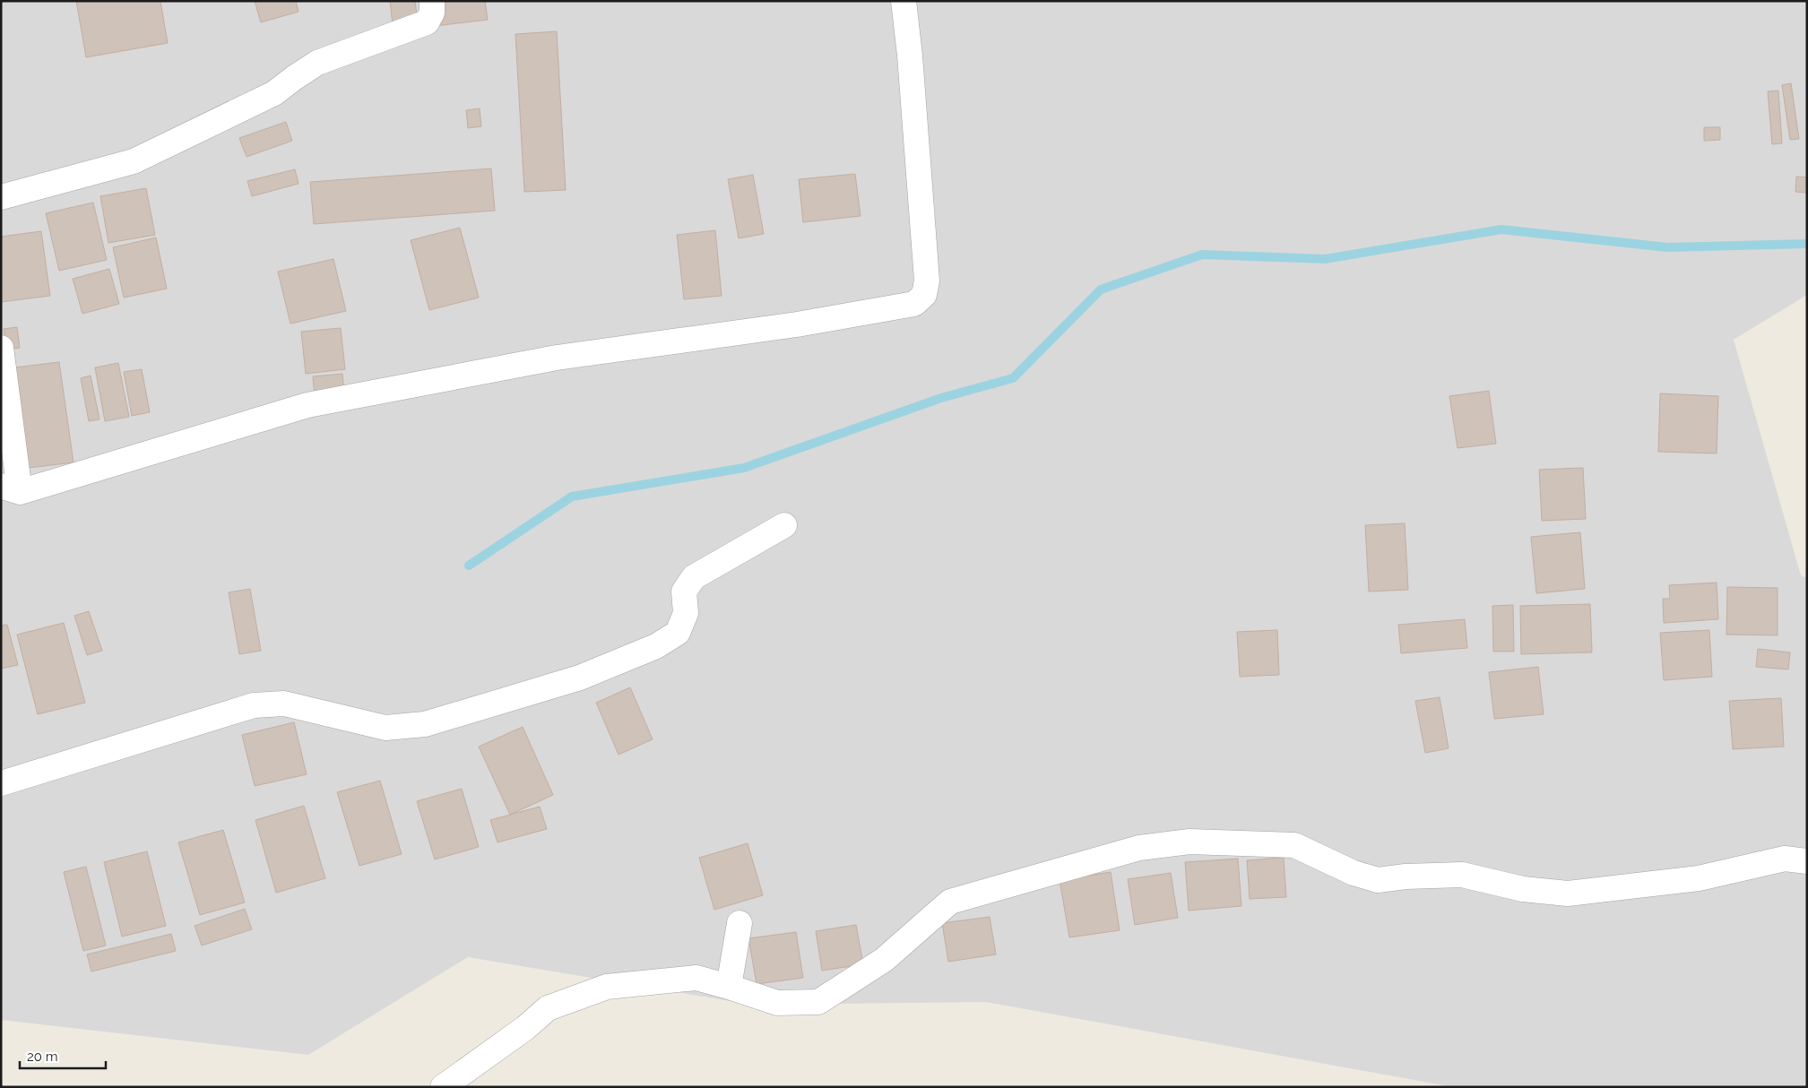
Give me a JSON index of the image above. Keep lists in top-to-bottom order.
{
  "scale_bar": "20 m"
}
